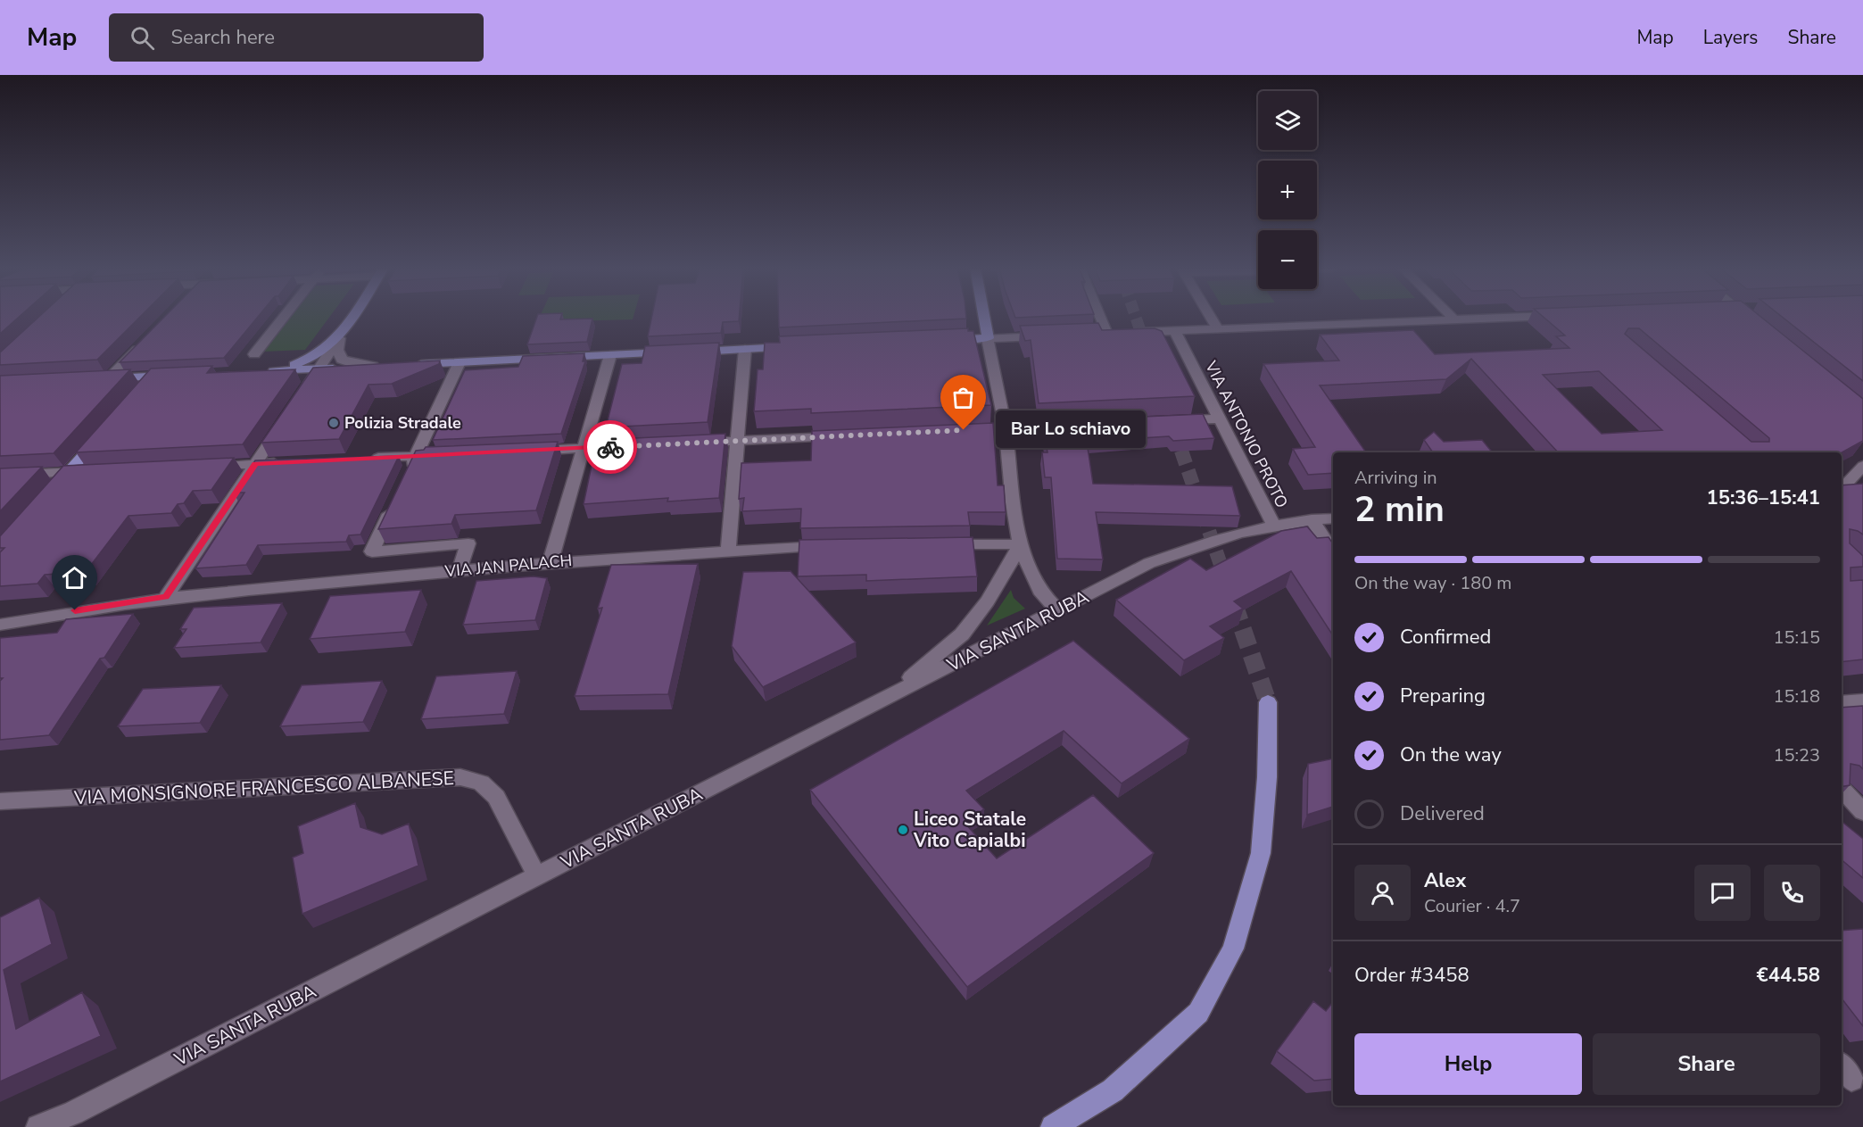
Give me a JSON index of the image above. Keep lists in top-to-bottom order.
{
  "streets": {
    "street": [
      "VIA ANTONIO PROTO",
      "VIA JAN PALACH",
      "VIA SANTA RUBA",
      "VIA MONSIGNORE FRANCESCO ALBANESE"
    ]
  },
  "crossings": [
    ["VIA ANTONIO PROTO", "VIA SANTA RUBA"],
    ["VIA SANTA RUBA", "VIA MONSIGNORE FRANCESCO ALBANESE"]
  ],
  "places": ["Polizia Stradale", "Bar Lo schiavo", "Liceo Statale Vito Capialbi"],
  "page": {
    "header": "Map",
    "search": "Search here",
    "nav": ["Map", "Layers", "Share"],
    "map_buttons": ["+", "−"],
    "bubble": "Bar Lo schiavo",
    "heading": ["2 min", "Arriving in", "15:36–15:41"],
    "panel": [
      "Alex",
      "Courier · 4.7",
      "Order #3458",
      "€44.58"
    ],
    "bar": "On the way · 180 m",
    "list": [
      ["Confirmed", "15:15"],
      ["Preparing", "15:18"],
      ["On the way", "15:23"],
      "Delivered"
    ],
    "buttons": ["Help", "Share"]
  }
}
